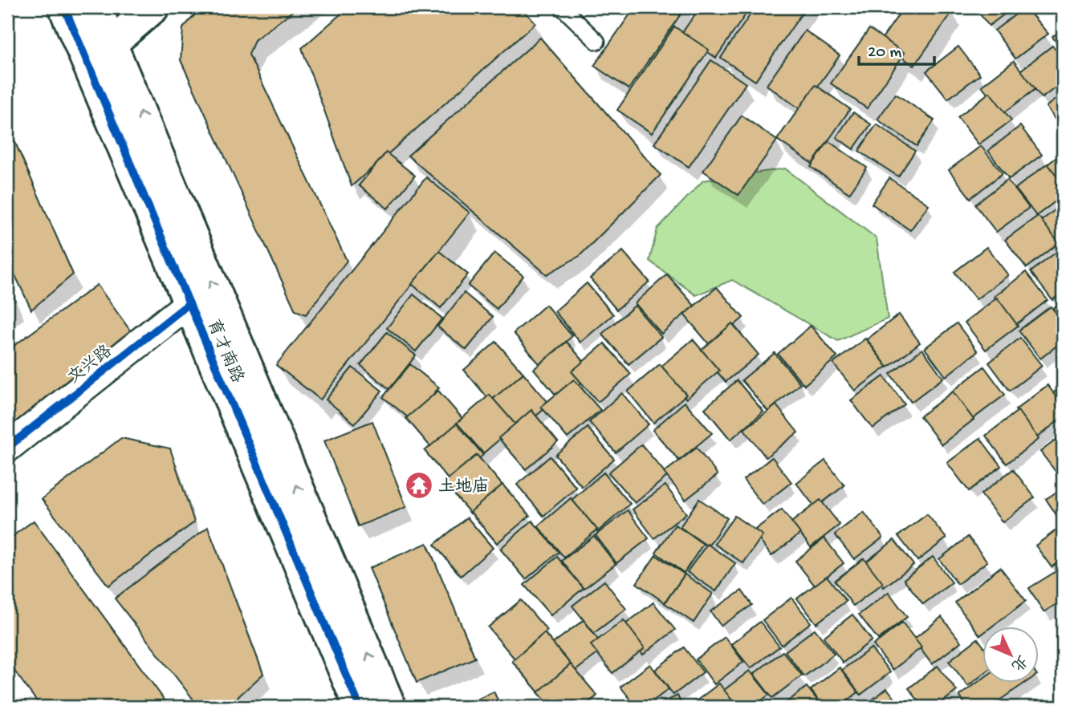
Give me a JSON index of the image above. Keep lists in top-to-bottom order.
{
  "streets": {
    "street": ["育才南路", "文兴路"]
  },
  "crossings": [
    ["育才南路", "文兴路"]
  ],
  "places": {
    "temple": ["土地庙"]
  },
  "scale_bar": "20 m",
  "north": "bottom right"
}
